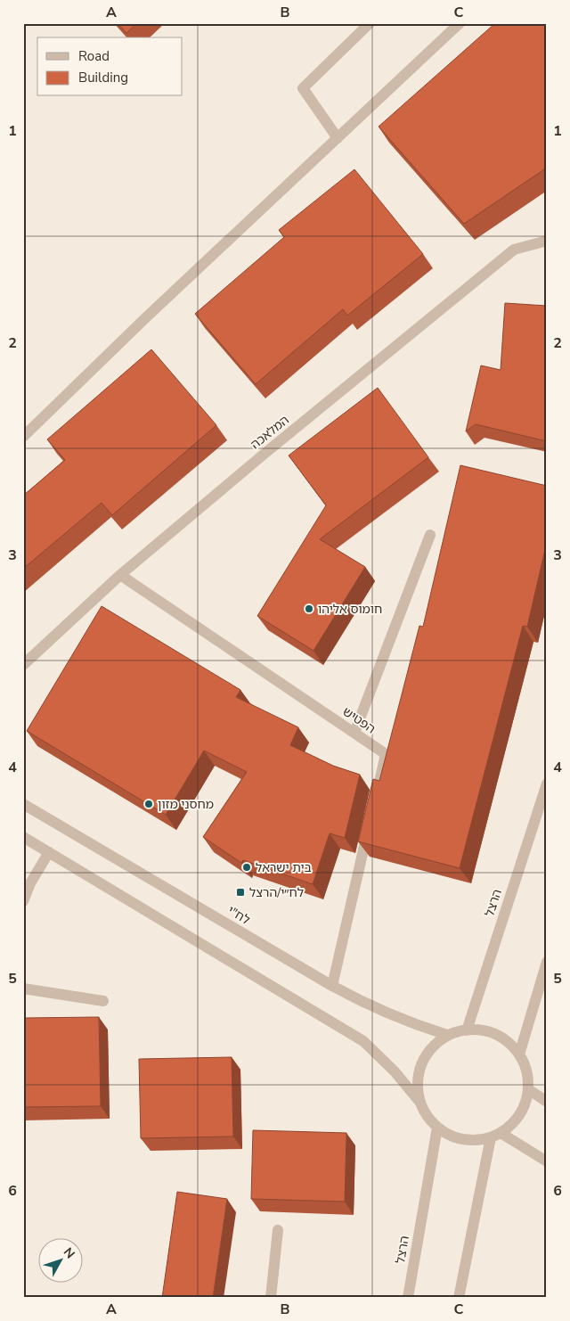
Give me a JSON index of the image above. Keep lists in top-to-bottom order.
{
  "streets": {
    "street": [
      "המלאכה",
      "הפטיש",
      "הרצל",
      "לח\"י"
    ]
  },
  "crossings": [
    ["המלאכה", "הפטיש"],
    ["הרצל", "לח\"י"]
  ],
  "places": {
    "other": ["חומוס אליהו", "מחסני מזון", "בית ישראל"],
    "transit": ["לח״י/הרצל"]
  },
  "legend": ["Road", "Building"],
  "north": "top right",
  "grid": {
    "columns": ["A", "B", "C"],
    "rows": [
      "1",
      "2",
      "3",
      "4",
      "5",
      "6"
    ]
  }
}
